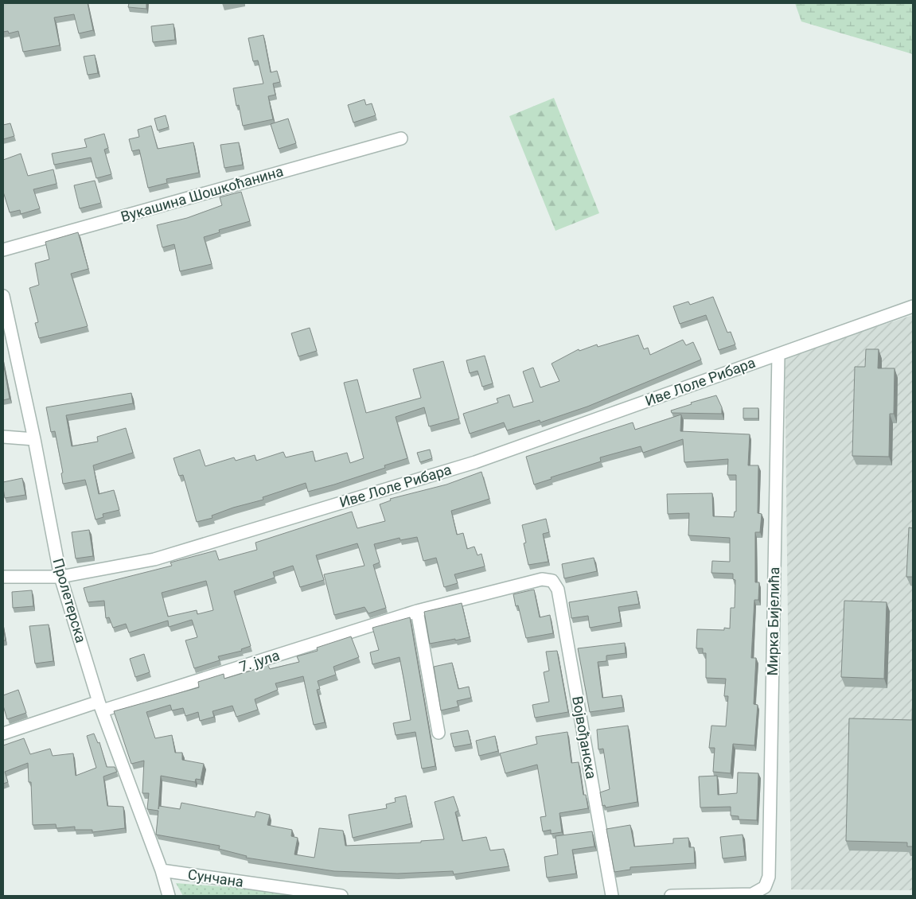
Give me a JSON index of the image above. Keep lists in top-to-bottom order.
{
  "streets": {
    "street": [
      "Вукашина Шошкоћанина",
      "Иве Лоле Рибара",
      "Пролетерска",
      "Мирка Бијелића",
      "7. јула",
      "Војвођанска",
      "Сунчана"
    ]
  },
  "crossings": [
    ["Иве Лоле Рибара", "Пролетерска"],
    ["Иве Лоле Рибара", "Мирка Бијелића"],
    ["Пролетерска", "7. јула"],
    ["Пролетерска", "Сунчана"],
    ["7. јула", "Војвођанска"]
  ]
}
